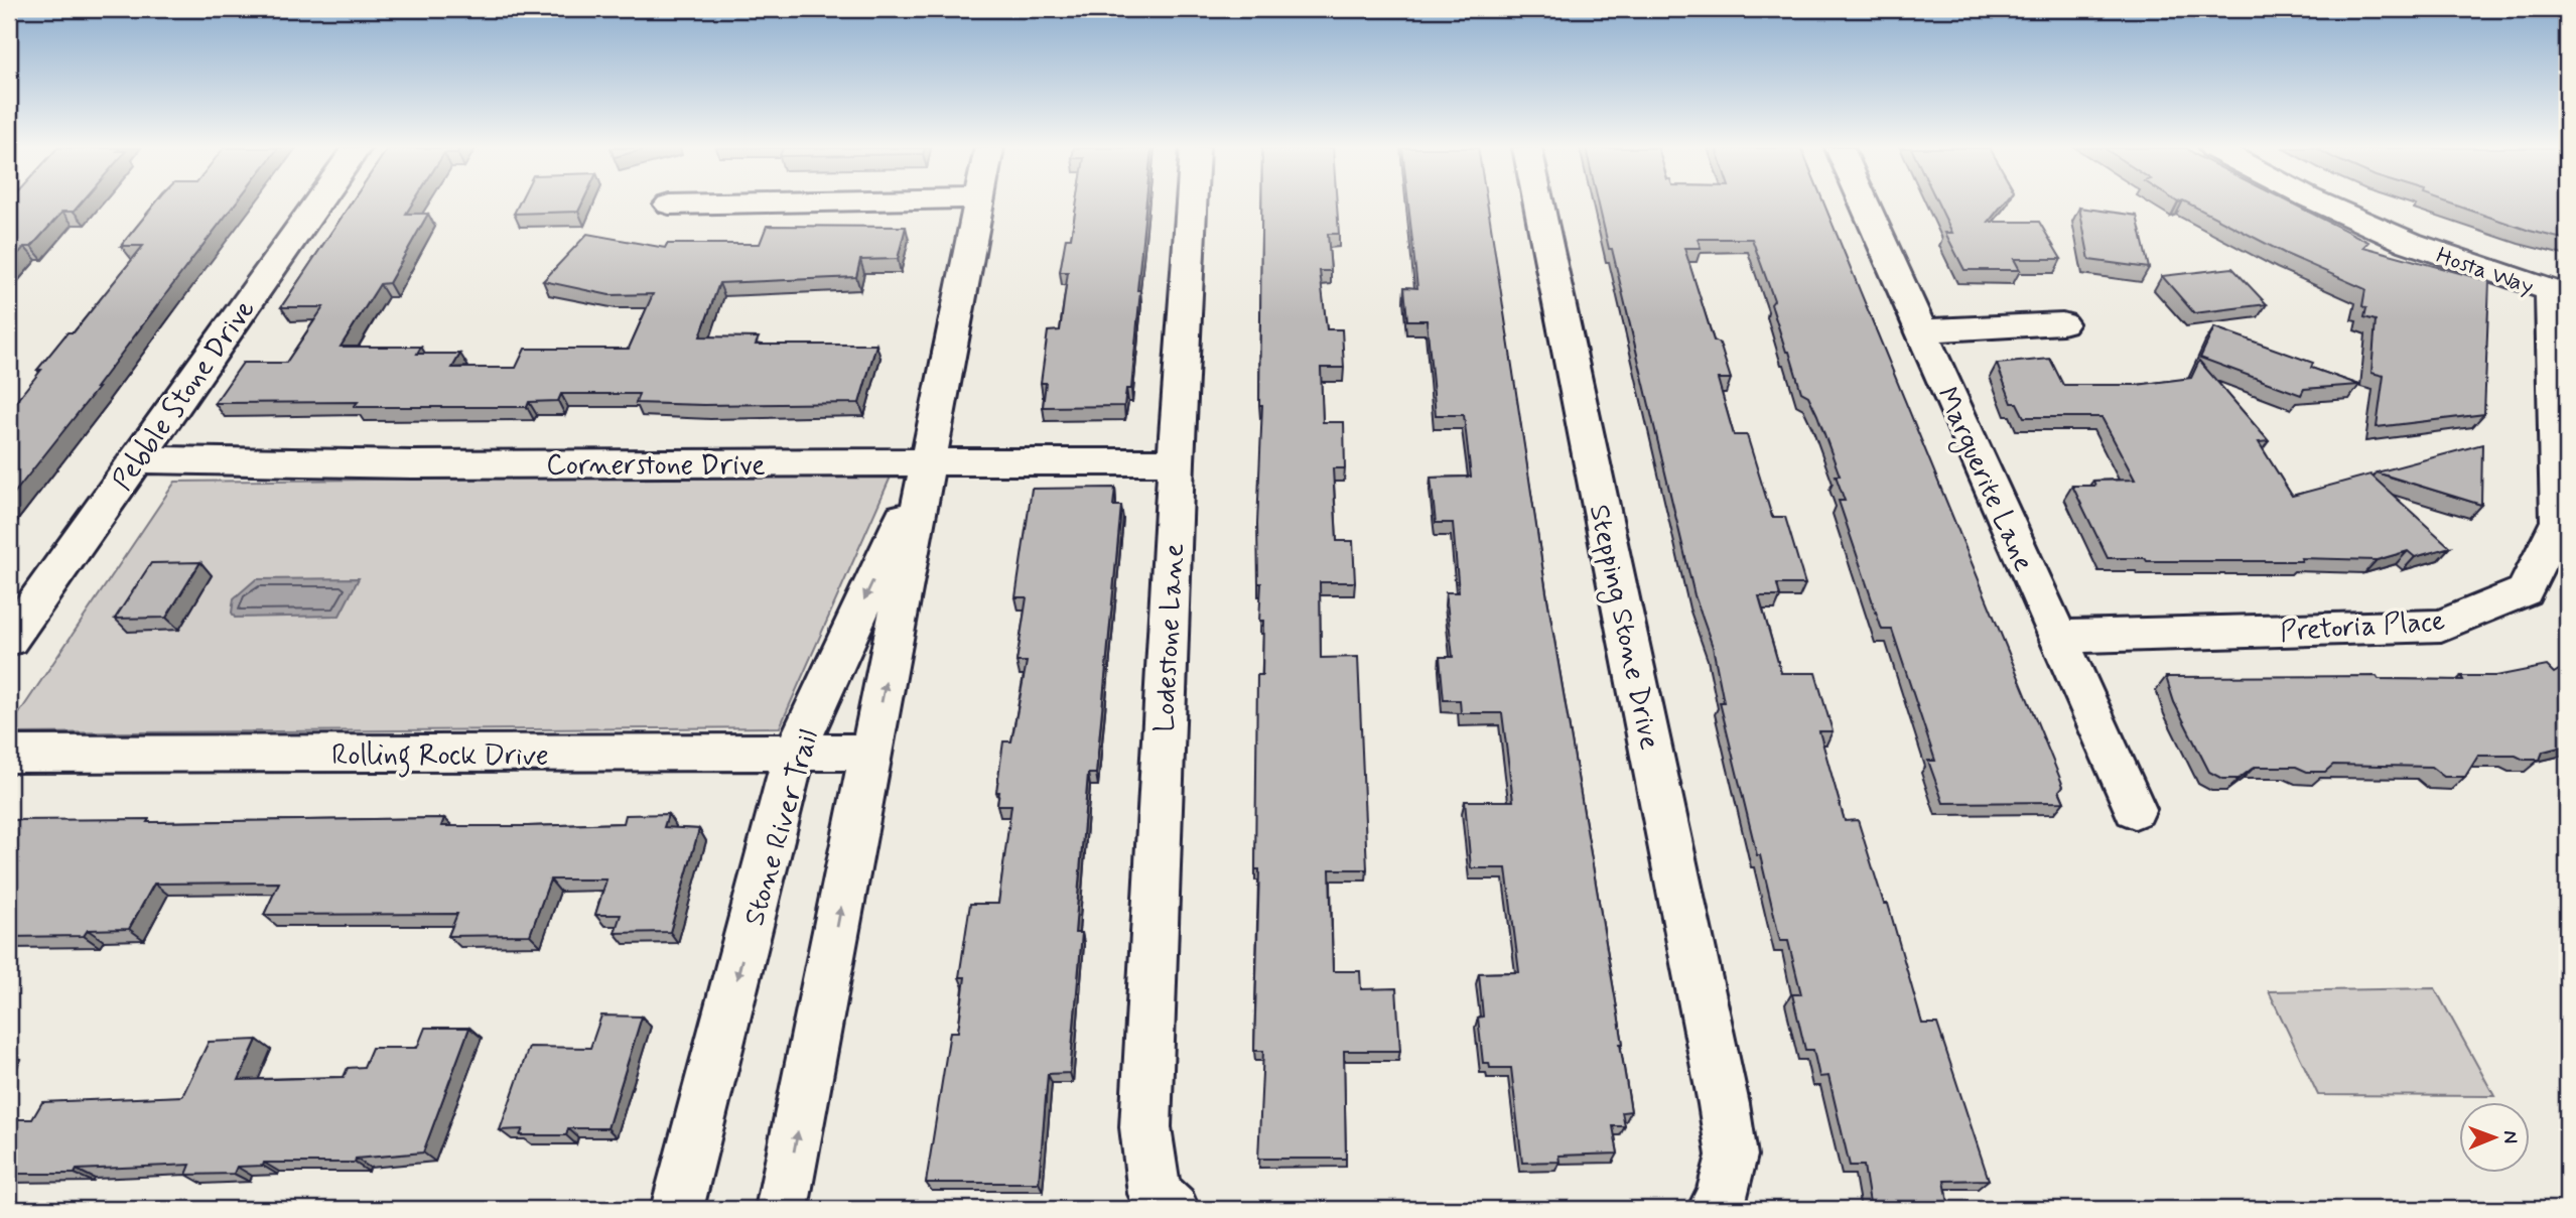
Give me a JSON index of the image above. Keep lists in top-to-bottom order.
{
  "streets": {
    "street": [
      "Hosta Way",
      "Pebble Stone Drive",
      "Cornerstone Drive",
      "Marguerite Lane",
      "Pretoria Place",
      "Stepping Stone Drive",
      "Lodestone Lane",
      "Rolling Rock Drive",
      "Stone River Trail"
    ]
  },
  "crossings": [
    ["Hosta Way", "Pretoria Place"],
    ["Pebble Stone Drive", "Cornerstone Drive"],
    ["Cornerstone Drive", "Lodestone Lane"],
    ["Cornerstone Drive", "Stone River Trail"],
    ["Marguerite Lane", "Pretoria Place"],
    ["Rolling Rock Drive", "Stone River Trail"]
  ],
  "north": "right"
}
